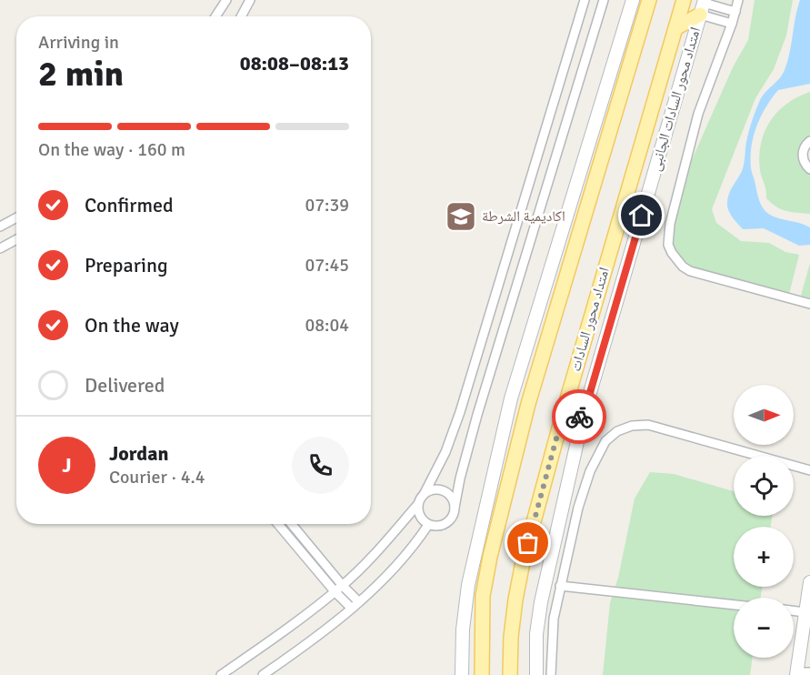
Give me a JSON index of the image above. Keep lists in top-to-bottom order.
{
  "streets": {
    "main road": ["امتداد محور السادات"],
    "street": ["امتداد محور السادات الجانبى"]
  },
  "places": {
    "school or university": ["اكاديمية الشرطة"]
  },
  "north": "right",
  "page": {
    "heading": ["2 min", "Arriving in", "08:08–08:13"],
    "panel": ["Jordan", "Courier · 4.4"],
    "bar": "On the way · 160 m",
    "list": [
      ["Confirmed", "07:39"],
      ["Preparing", "07:45"],
      ["On the way", "08:04"],
      "Delivered"
    ],
    "map_buttons": ["+", "−"],
    "round": "J"
  }
}
